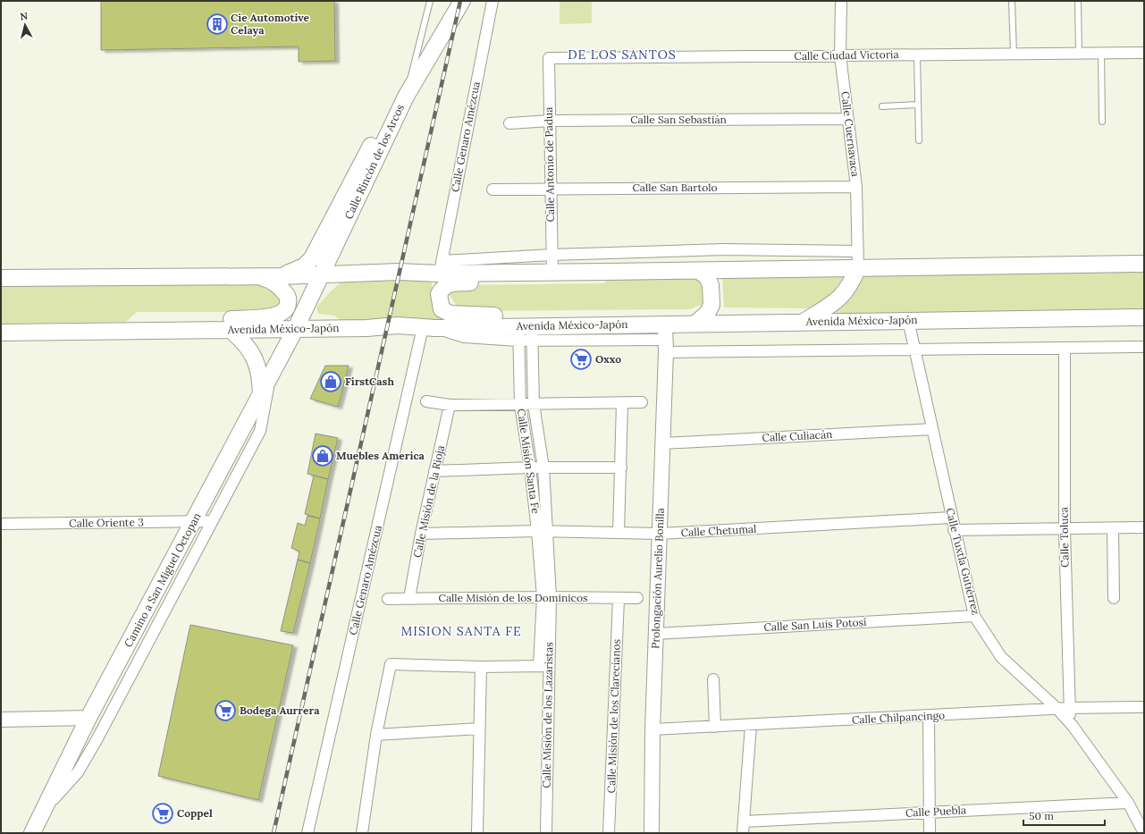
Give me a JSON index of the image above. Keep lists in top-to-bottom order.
{
  "streets": {
    "main road": ["Calle Rincón de los Arcos", "Avenida México-Japón", "Camino a San Miguel Octopan"],
    "street": [
      "Calle Ciudad Victoria",
      "Calle San Sebastián",
      "Calle Cuernavaca",
      "Calle Genaro Amézcua",
      "Calle Antonio de Padua",
      "Calle San Bartolo",
      "Calle Culiacán",
      "Calle Misión Santa Fe",
      "Calle Misión de la Rioja",
      "Calle Oriente 3",
      "Calle Chetumal",
      "Calle Toluca",
      "Calle Tuxtla Gutiérrez",
      "Prolongación Aurelio Bonilla",
      "Calle Misión de los Dominicos",
      "Calle San Luis Potosí",
      "Calle Misión de los Lazaristas",
      "Calle Misión de los Clarecianos",
      "Calle Chilpancingo",
      "Calle Puebla"
    ]
  },
  "crossings": [
    ["Calle Ciudad Victoria", "Calle Cuernavaca"],
    ["Calle Ciudad Victoria", "Calle Antonio de Padua"],
    ["Calle San Sebastián", "Calle Cuernavaca"],
    ["Calle San Sebastián", "Calle Antonio de Padua"],
    ["Calle Cuernavaca", "Calle San Bartolo"],
    ["Calle Genaro Amézcua", "Avenida México-Japón"],
    ["Calle Rincón de los Arcos", "Avenida México-Japón"],
    ["Calle Rincón de los Arcos", "Camino a San Miguel Octopan"],
    ["Calle Antonio de Padua", "Calle San Bartolo"],
    ["Avenida México-Japón", "Calle Misión Santa Fe"],
    ["Avenida México-Japón", "Calle Tuxtla Gutiérrez"],
    ["Avenida México-Japón", "Prolongación Aurelio Bonilla"],
    ["Avenida México-Japón", "Camino a San Miguel Octopan"],
    ["Calle Culiacán", "Calle Tuxtla Gutiérrez"],
    ["Calle Culiacán", "Prolongación Aurelio Bonilla"],
    ["Calle Misión Santa Fe", "Calle Chetumal"],
    ["Calle Misión Santa Fe", "Calle Misión de los Dominicos"],
    ["Calle Misión Santa Fe", "Calle Misión de los Lazaristas"],
    ["Calle Misión de la Rioja", "Calle Chetumal"],
    ["Calle Misión de la Rioja", "Calle Misión de los Dominicos"],
    ["Calle Oriente 3", "Camino a San Miguel Octopan"],
    ["Calle Chetumal", "Calle Tuxtla Gutiérrez"],
    ["Calle Chetumal", "Prolongación Aurelio Bonilla"],
    ["Calle Toluca", "Calle Tuxtla Gutiérrez"],
    ["Calle Toluca", "Calle Chilpancingo"],
    ["Calle Tuxtla Gutiérrez", "Calle San Luis Potosí"],
    ["Calle Tuxtla Gutiérrez", "Calle Chilpancingo"],
    ["Calle Tuxtla Gutiérrez", "Calle Puebla"],
    ["Prolongación Aurelio Bonilla", "Calle San Luis Potosí"],
    ["Prolongación Aurelio Bonilla", "Calle Chilpancingo"],
    ["Calle Misión de los Dominicos", "Calle Misión de los Lazaristas"],
    ["Calle Misión de los Dominicos", "Calle Misión de los Clarecianos"]
  ],
  "districts": ["DE LOS SANTOS", "MISION SANTA FE"],
  "places": {
    "building": ["Cie Automotive Celaya"],
    "supermarket": ["Oxxo", "Bodega Aurrera", "Coppel"],
    "shop": ["FirstCash", "Muebles America"]
  },
  "scale_bar": "50 m",
  "north": "top"
}
